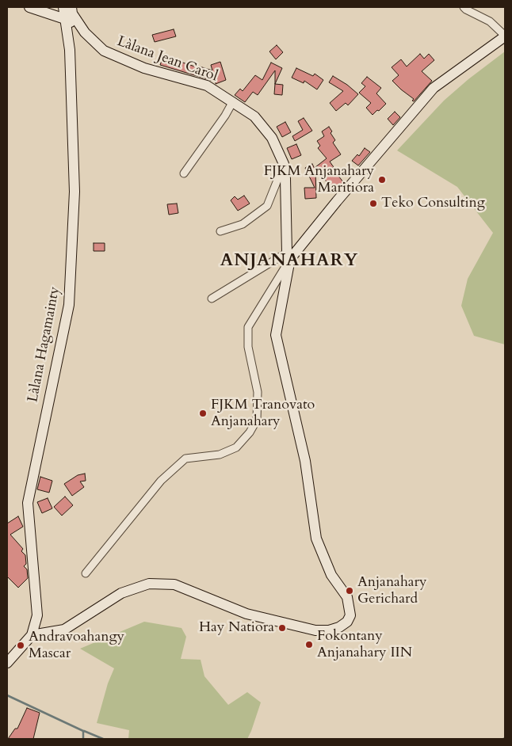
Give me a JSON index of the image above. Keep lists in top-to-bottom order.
{
  "streets": {
    "main road": ["Làlana Jean Carol", "Làlana Hagamainty"]
  },
  "crossings": [
    ["Làlana Jean Carol", "Làlana Hagamainty"]
  ],
  "districts": ["ANJANAHARY"],
  "places": [
    "FJKM Anjanahary Maritiora",
    "Teko Consulting",
    "FJKM Tranovato Anjanahary",
    "Anjanahary Gerichard",
    "Hay Natiora",
    "Fokontany Anjanahary IIN",
    "Andravoahangy Mascar"
  ]
}
